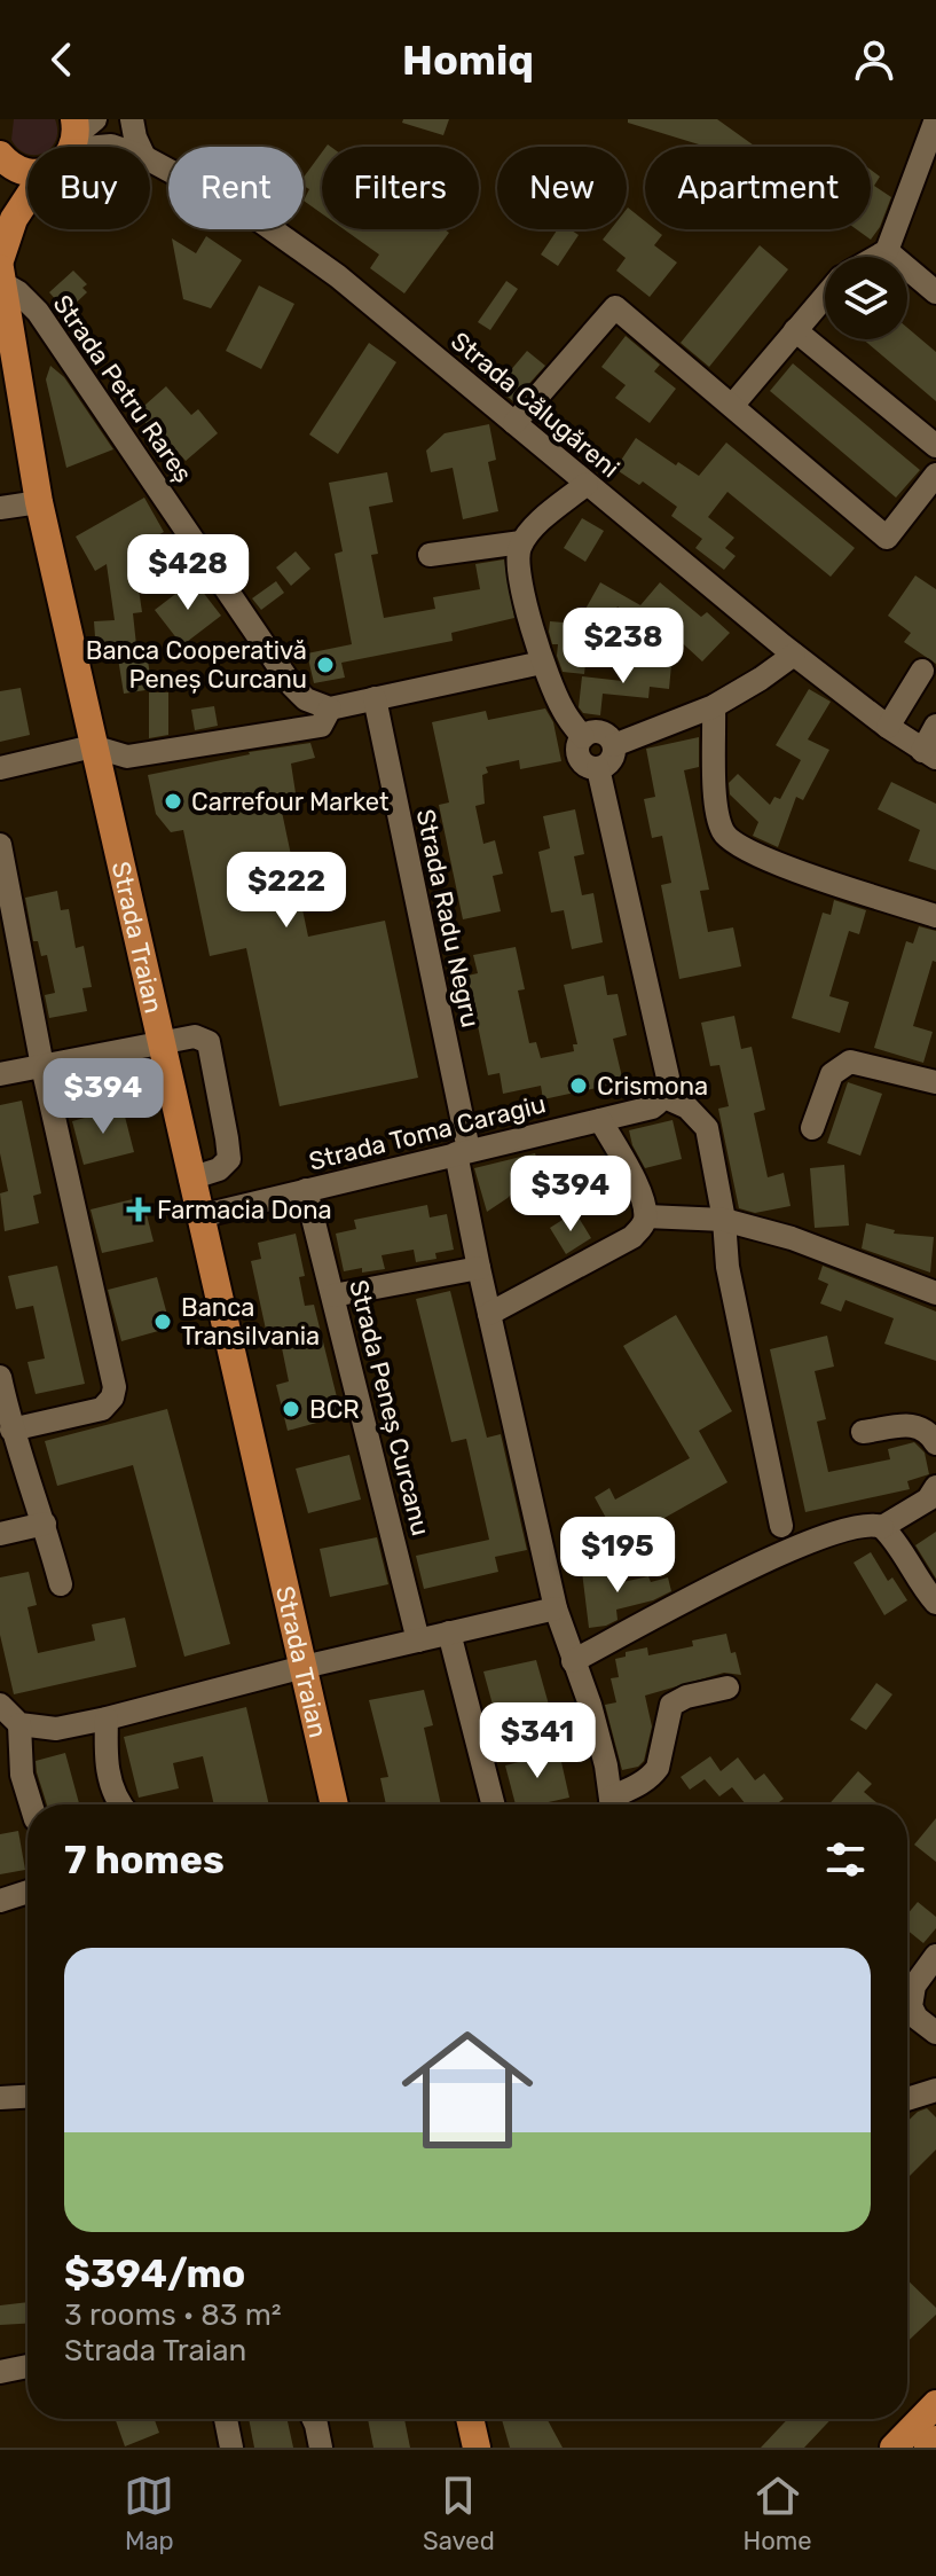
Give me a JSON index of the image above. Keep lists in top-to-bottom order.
{
  "streets": {
    "main road": ["Strada Traian"],
    "street": [
      "Strada Petru Rareș",
      "Strada Călugăreni",
      "Strada Radu Negru",
      "Strada Toma Caragiu",
      "Strada Peneș Curcanu"
    ]
  },
  "crossings": [
    ["Strada Petru Rareș", "Strada Traian"],
    ["Strada Radu Negru", "Strada Toma Caragiu"],
    ["Strada Traian", "Strada Toma Caragiu"],
    ["Strada Toma Caragiu", "Strada Peneș Curcanu"]
  ],
  "places": {
    "other": [
      "Banca Cooperativă Peneș Curcanu",
      "Carrefour Market",
      "Crismona",
      "Banca Transilvania",
      "BCR"
    ],
    "health": ["Farmacia Dona"]
  },
  "page": {
    "header": "Homiq",
    "chip": [
      "Buy",
      "Rent",
      "Filters",
      "New",
      "Apartment"
    ],
    "price": [
      "$428",
      "$238",
      "$222",
      "$394",
      "$394",
      "$195",
      "$341"
    ],
    "heading": "7 homes",
    "list": [
      {
        "name": "$394/mo",
        "note": "3 rooms · 83 m² · Strada Traian"
      }
    ],
    "tabs": ["Map", "Saved", "Home"]
  }
}
